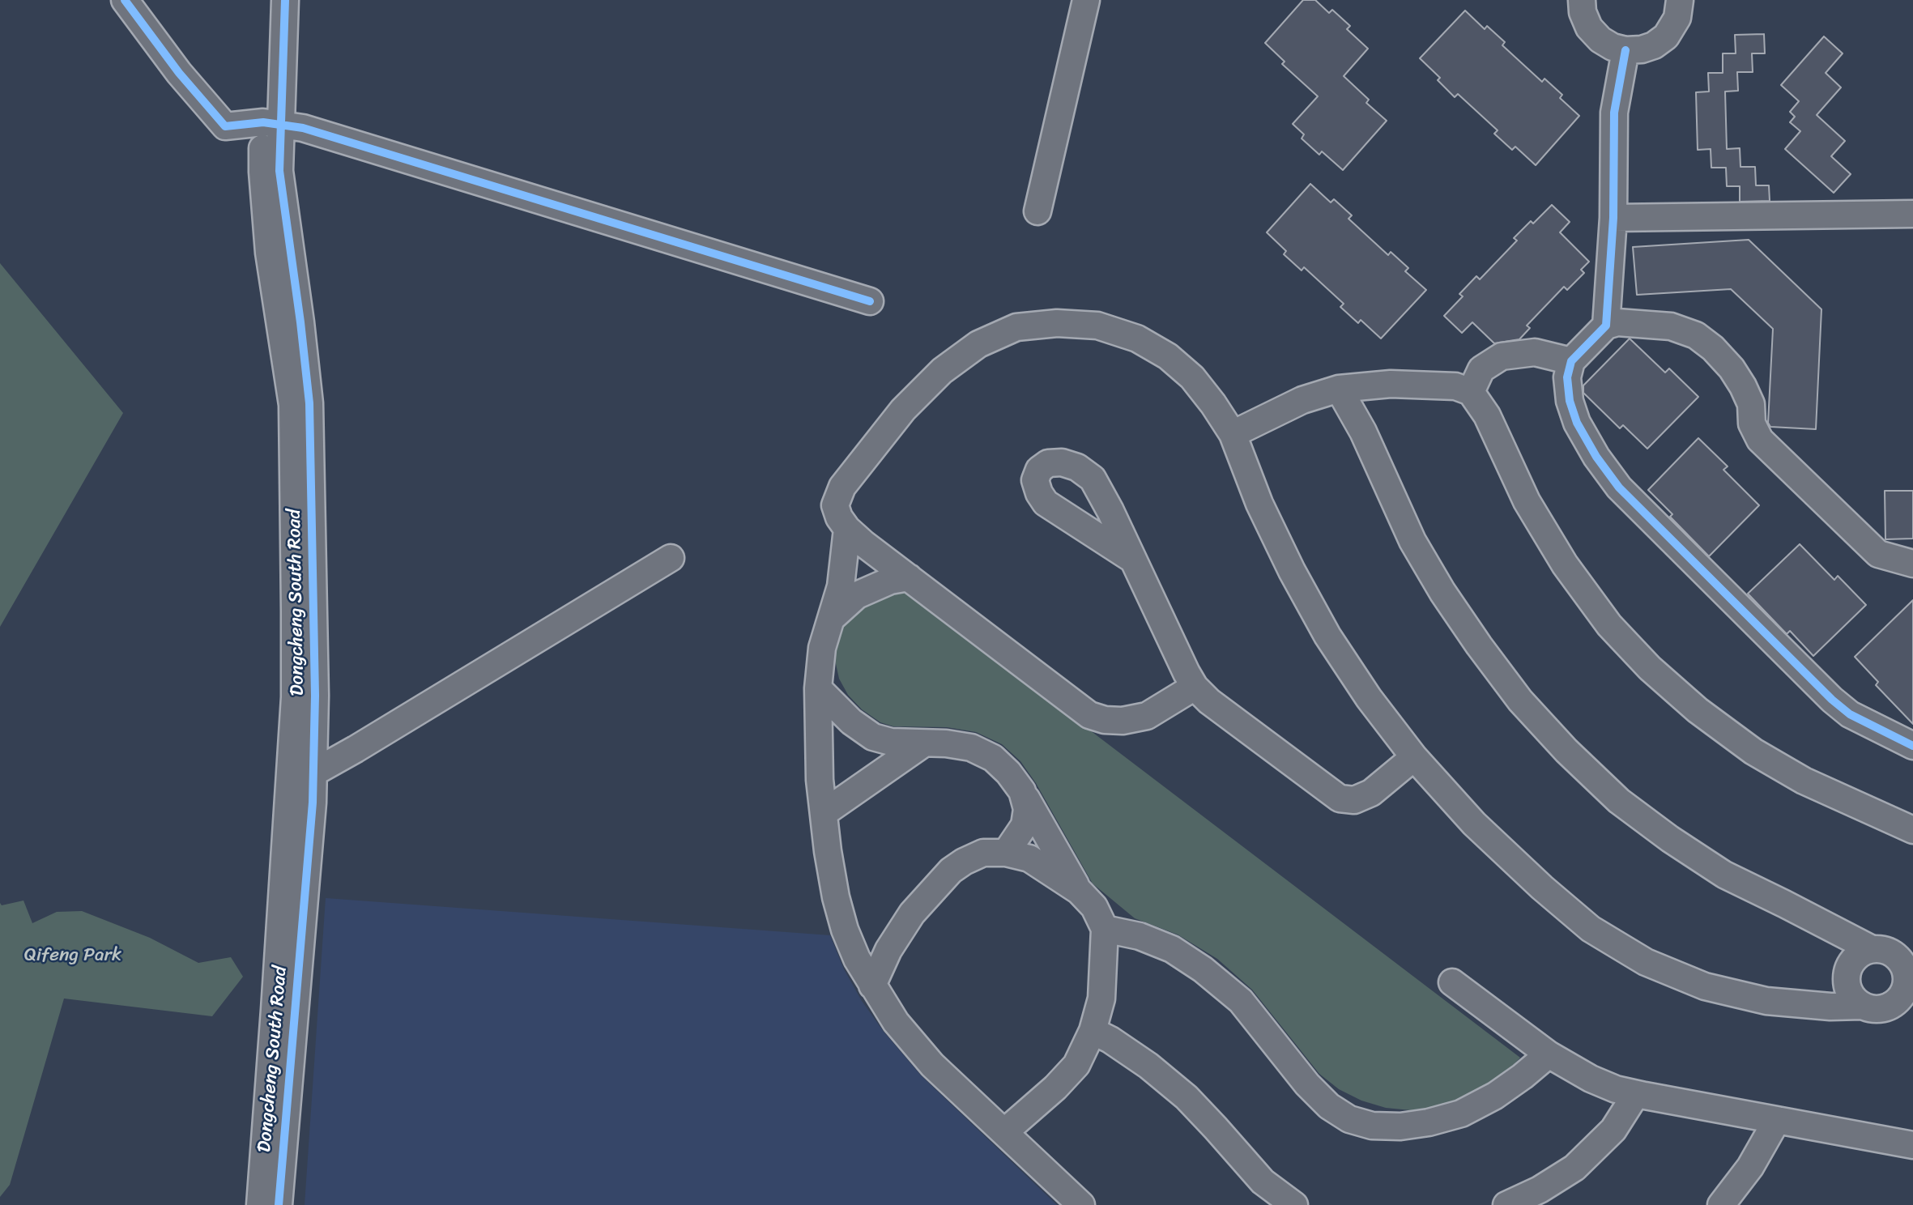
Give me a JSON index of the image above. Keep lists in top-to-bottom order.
{
  "streets": {
    "street": ["Dongcheng South Road"]
  },
  "parks": ["Qifeng Park"]
}
